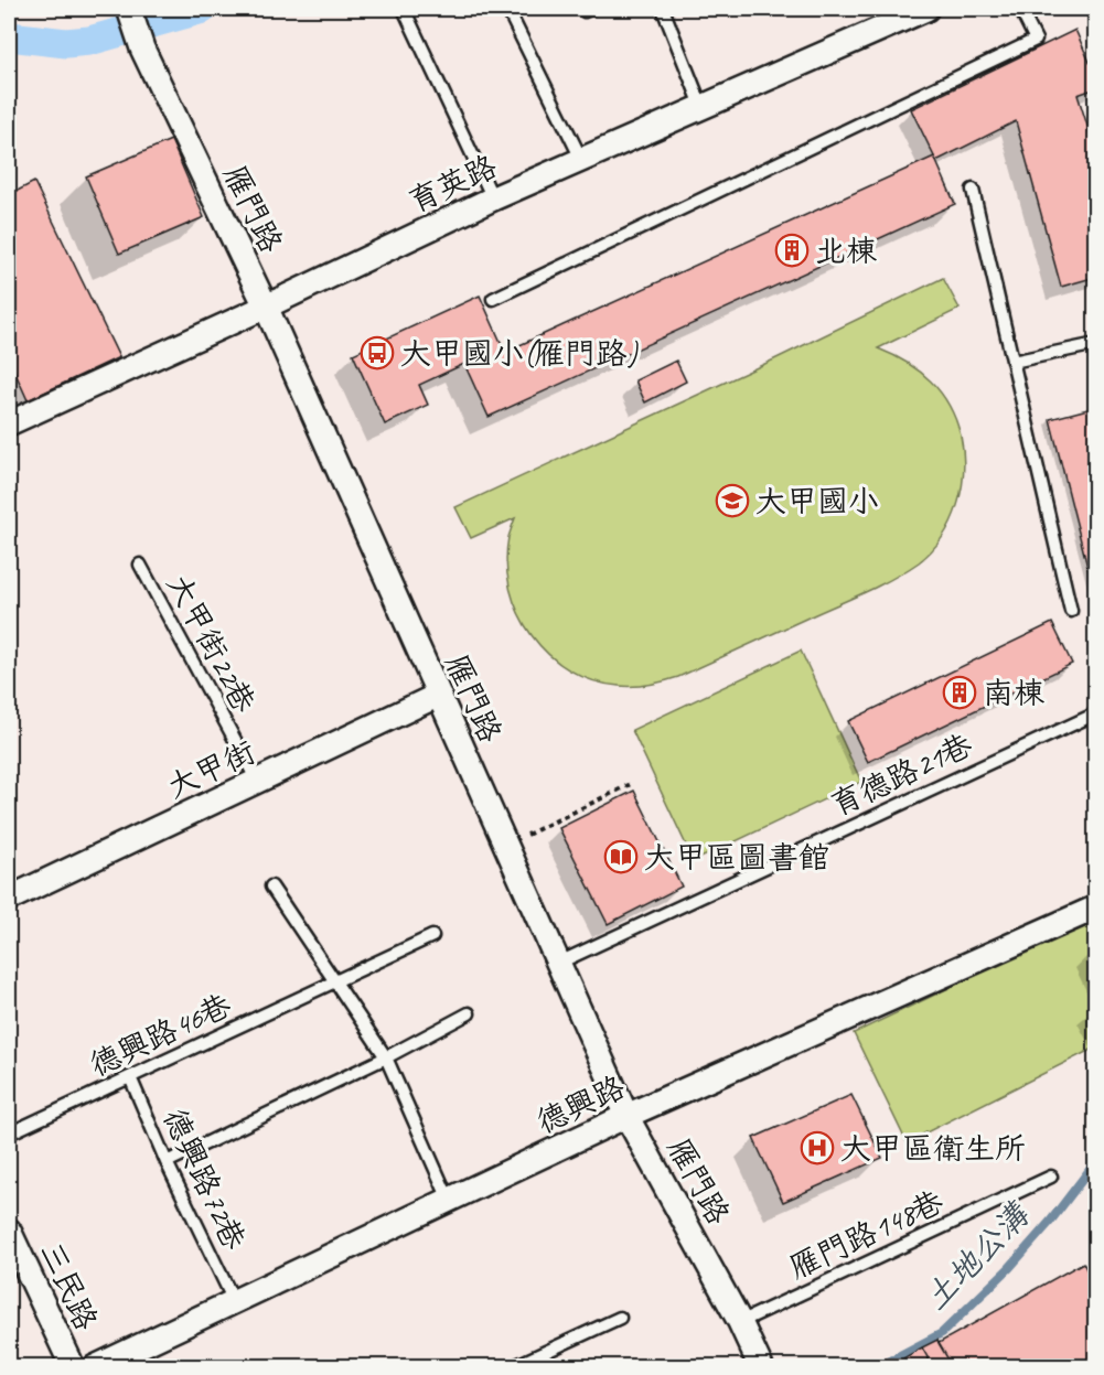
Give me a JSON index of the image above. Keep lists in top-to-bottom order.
{
  "streets": {
    "street": [
      "育英路",
      "雁門路",
      "大甲街",
      "德興路",
      "三民路"
    ],
    "lane": [
      "大甲街22巷",
      "育德路21巷",
      "德興路46巷",
      "德興路72巷",
      "雁門路148巷"
    ]
  },
  "crossings": [
    ["育英路", "雁門路"],
    ["雁門路", "大甲街"],
    ["雁門路", "育德路21巷"],
    ["雁門路", "德興路"],
    ["雁門路", "雁門路148巷"],
    ["大甲街22巷", "大甲街"],
    ["德興路46巷", "德興路72巷"],
    ["德興路", "德興路72巷"]
  ],
  "water": ["土地公溝"],
  "places": {
    "building": ["北棟", "南棟"],
    "bus stop": ["大甲國小(雁門路)"],
    "school or university": ["大甲國小"],
    "library": ["大甲區圖書館"],
    "hospital": ["大甲區衛生所"]
  }
}
